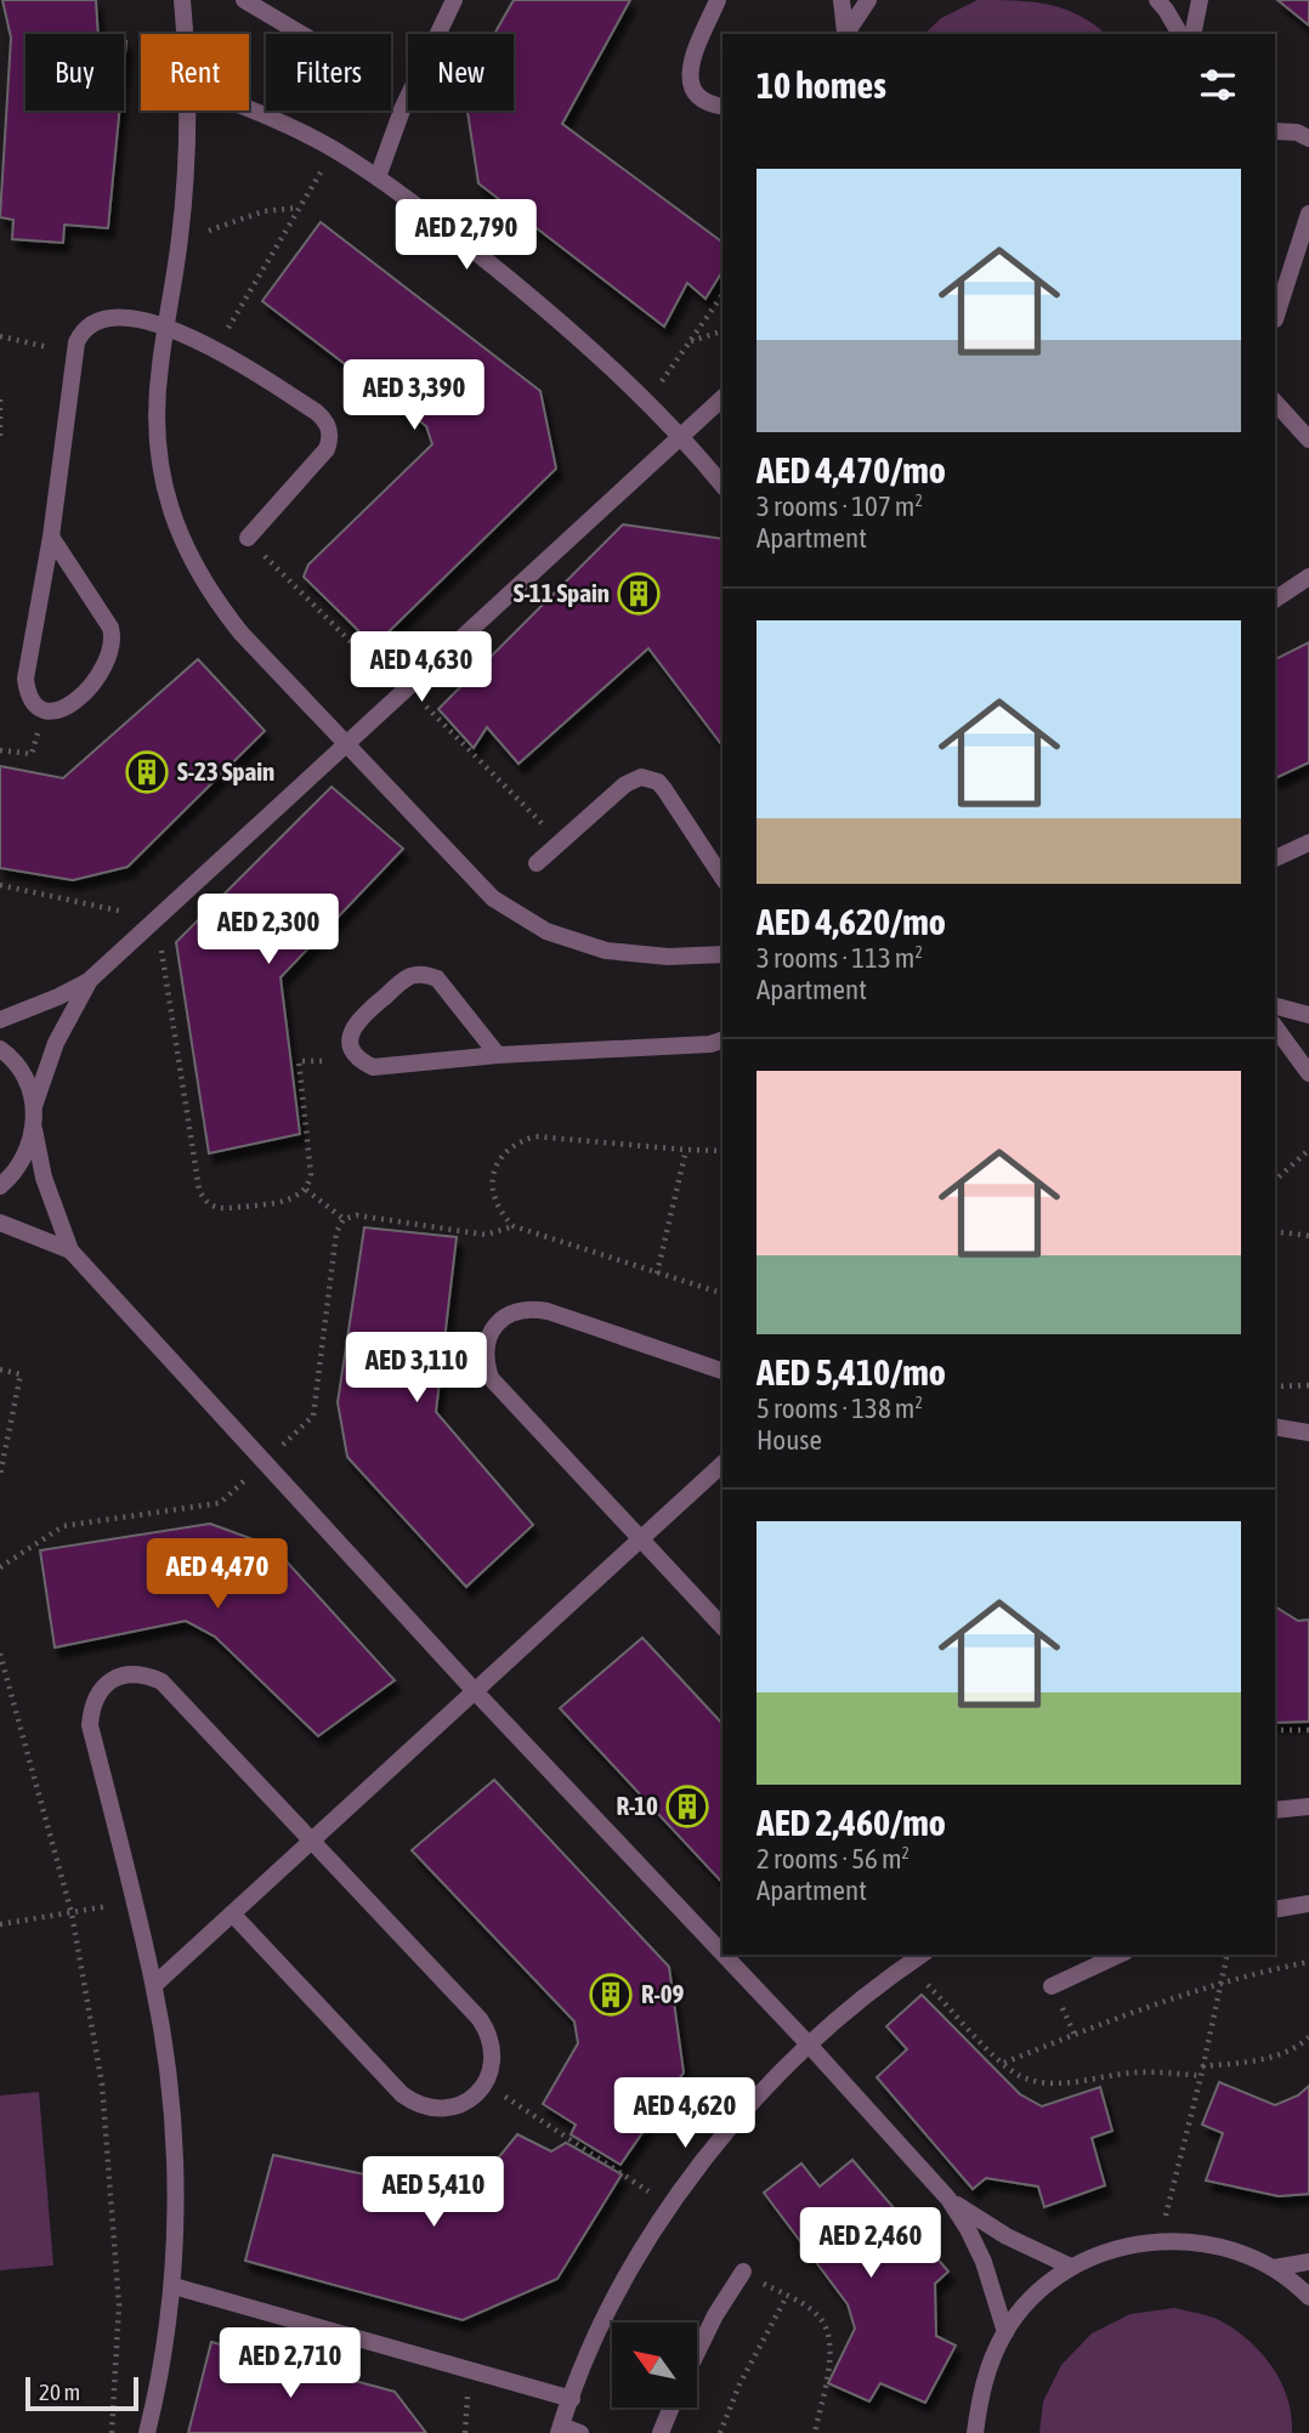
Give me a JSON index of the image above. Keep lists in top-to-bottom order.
{
  "places": {
    "building": [
      "S-11 Spain",
      "S-23 Spain",
      "R-10",
      "R-09"
    ]
  },
  "scale_bar": "20 m",
  "north": "top left",
  "page": {
    "chip": [
      "Buy",
      "Rent",
      "Filters",
      "New"
    ],
    "heading": "10 homes",
    "list": [
      {
        "name": "AED 4,470/mo",
        "note": "3 rooms · 107 m² · Apartment"
      },
      {
        "name": "AED 4,620/mo",
        "note": "3 rooms · 113 m² · Apartment"
      },
      {
        "name": "AED 5,410/mo",
        "note": "5 rooms · 138 m² · House"
      },
      {
        "name": "AED 2,460/mo",
        "note": "2 rooms · 56 m² · Apartment"
      }
    ],
    "price": [
      "AED 2,790",
      "AED 3,390",
      "AED 4,630",
      "AED 2,300",
      "AED 3,110",
      "AED 4,470",
      "AED 4,620",
      "AED 5,410",
      "AED 2,460",
      "AED 2,710"
    ],
    "scale": "20 m"
  }
}
